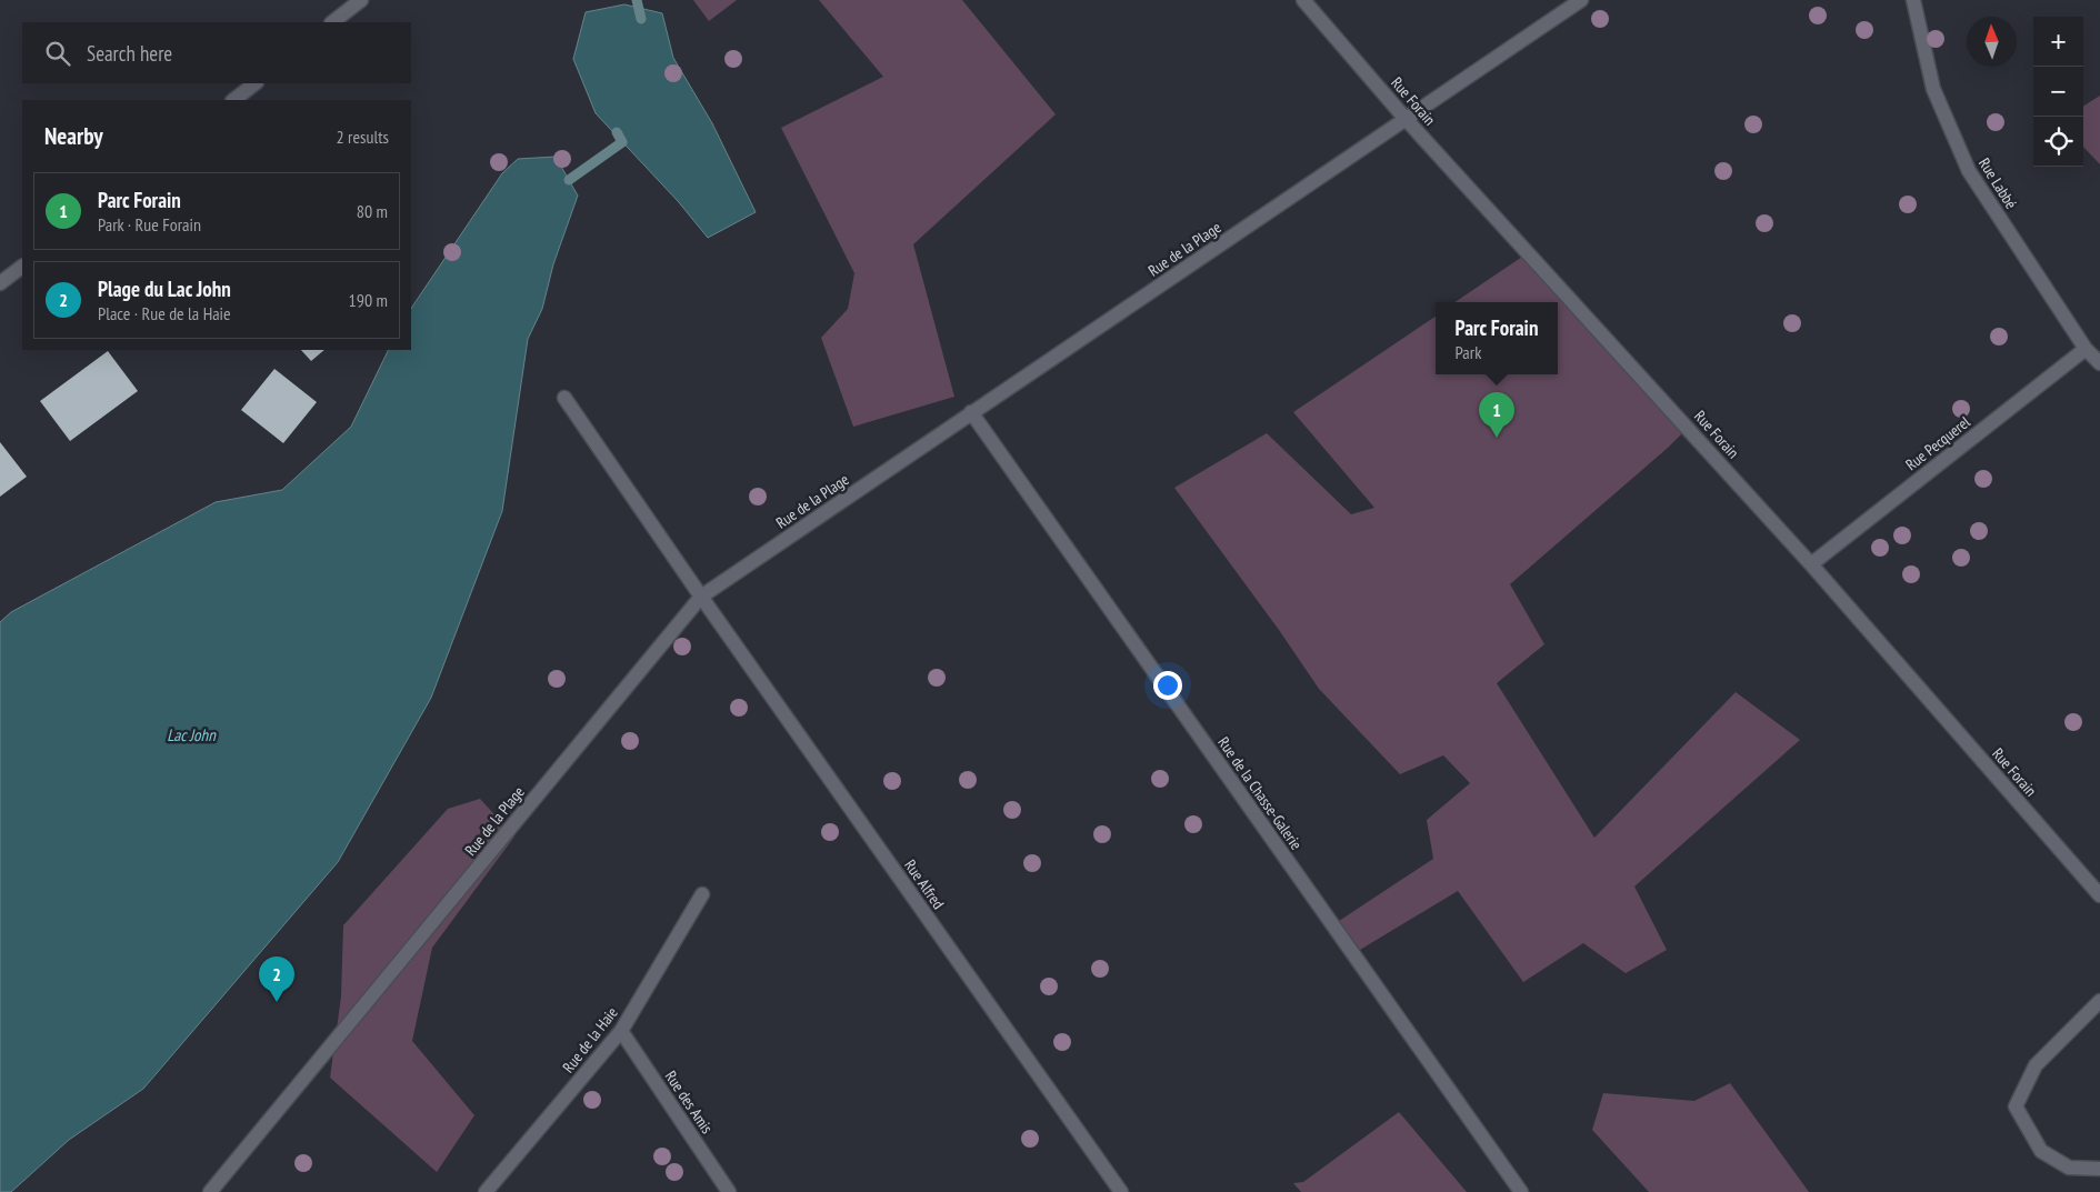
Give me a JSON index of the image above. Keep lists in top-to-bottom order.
{
  "streets": {
    "street": [
      "Rue Forain",
      "Rue Labbé",
      "Rue de la Plage",
      "Rue Pecquerel",
      "Rue de la Chasse-Galerie",
      "Rue Alfred",
      "Rue de la Haie",
      "Rue des Amis"
    ]
  },
  "crossings": [
    ["Rue Forain", "Rue de la Plage"],
    ["Rue Forain", "Rue Pecquerel"],
    ["Rue Labbé", "Rue Pecquerel"],
    ["Rue de la Plage", "Rue de la Chasse-Galerie"],
    ["Rue de la Plage", "Rue Alfred"],
    ["Rue de la Haie", "Rue des Amis"]
  ],
  "water": ["Lac John"],
  "north": "top",
  "page": {
    "map_buttons": ["+", "−"],
    "search": "Search here",
    "heading": ["Nearby", "2 results"],
    "list": [
      {
        "mark": "1",
        "name": "Parc Forain",
        "note": "Park · Rue Forain",
        "value": "80 m"
      },
      {
        "mark": "2",
        "name": "Plage du Lac John",
        "note": "Place · Rue de la Haie",
        "value": "190 m"
      }
    ],
    "popup": ["Parc Forain", "Park"],
    "pins": ["1", "2"]
  }
}
